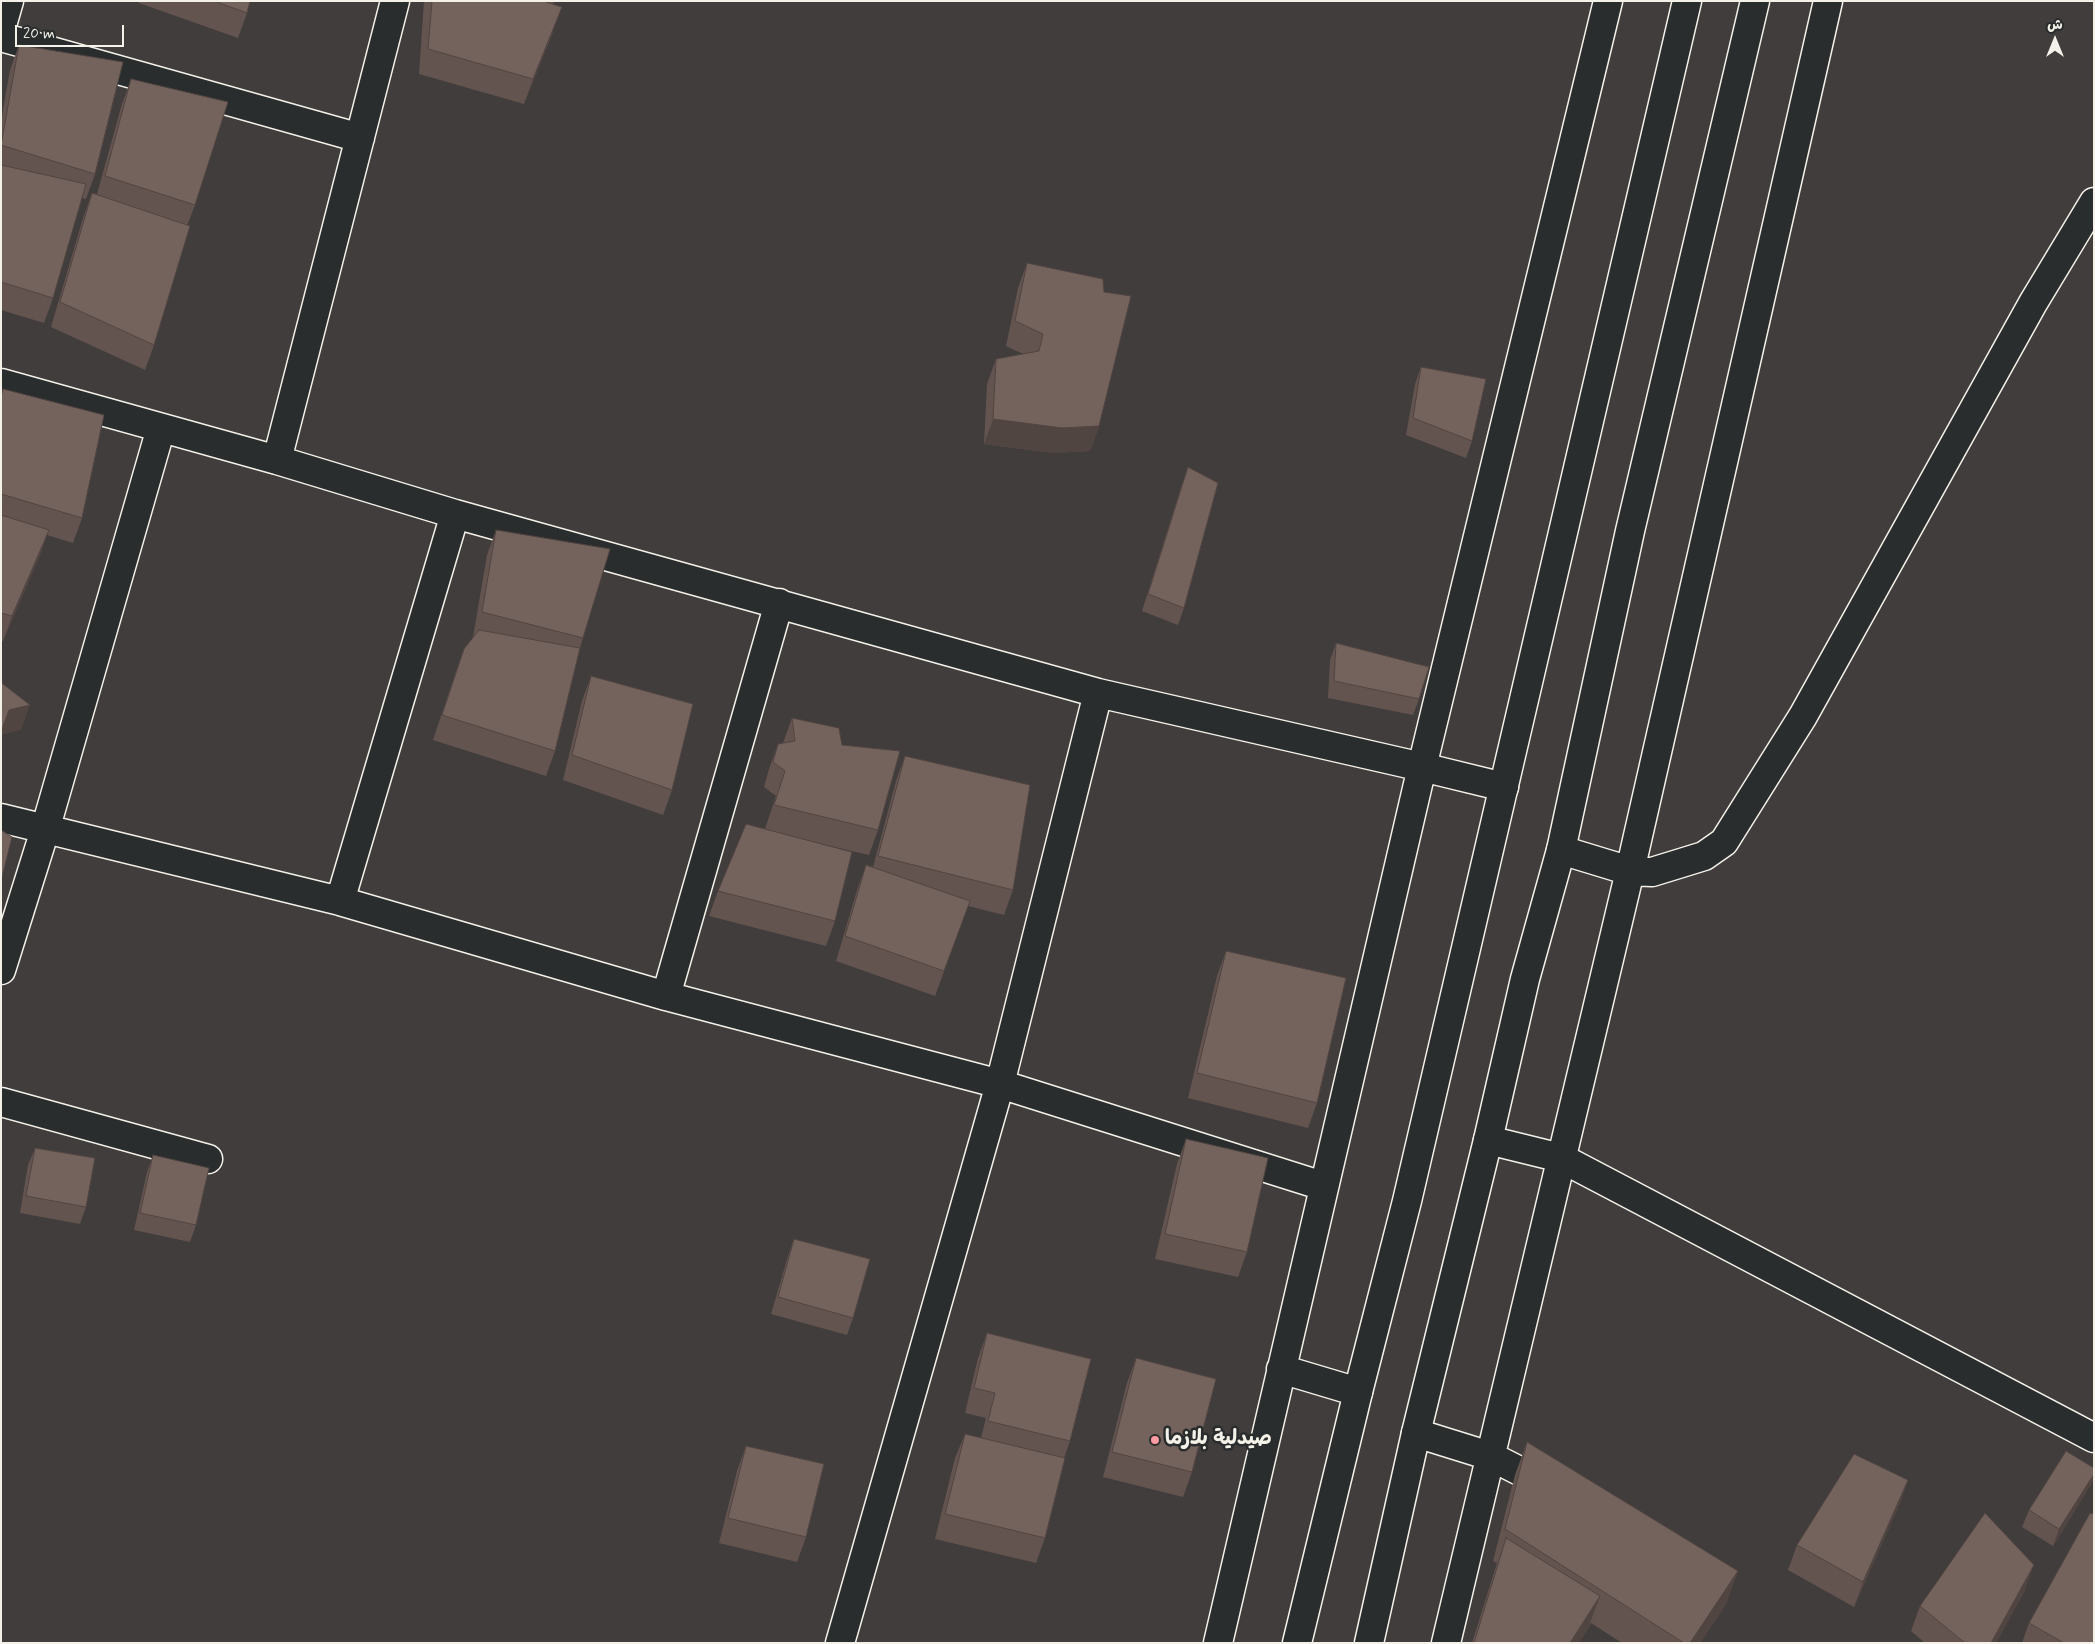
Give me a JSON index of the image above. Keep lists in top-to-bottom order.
{
  "places": ["صيدلية بلازما"],
  "scale_bar": "20 m",
  "north": "top"
}
